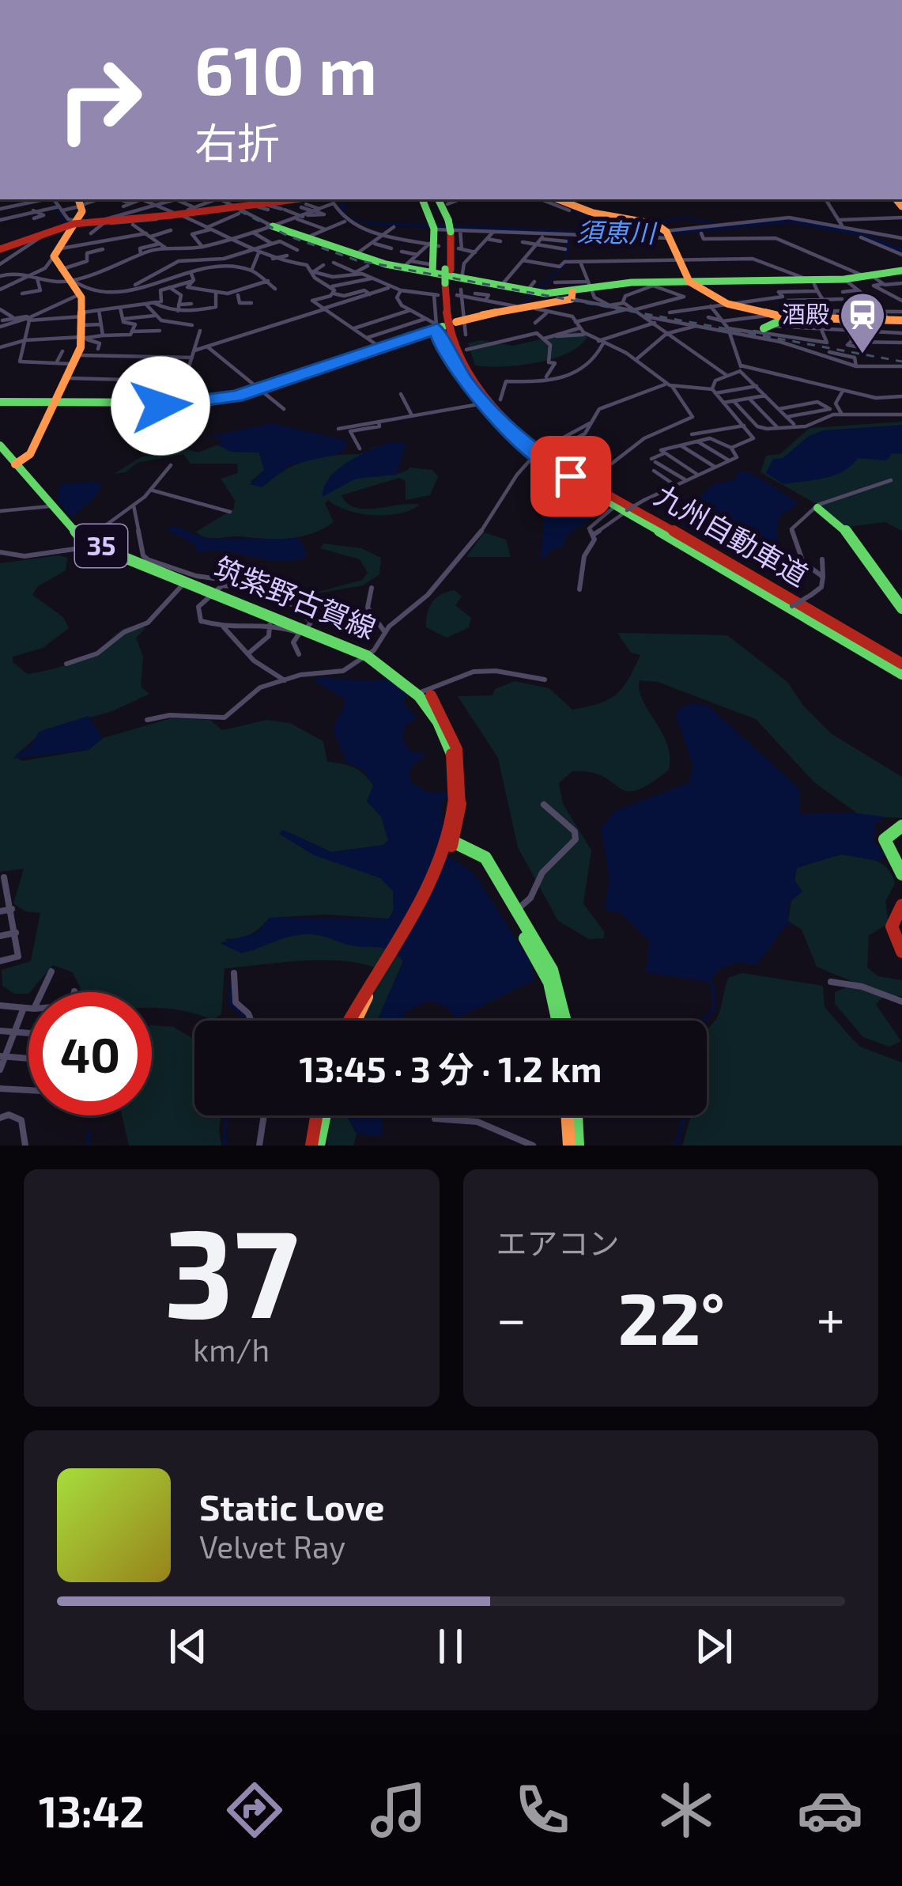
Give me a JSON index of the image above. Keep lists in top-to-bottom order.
{
  "streets": {
    "main road": ["九州自動車道", "35", "筑紫野古賀線"]
  },
  "water": ["須恵川"],
  "places": {
    "station": ["酒殿"]
  },
  "page": {
    "turn": ["610 m", "右折"],
    "limit": "40",
    "trip": "13:45 · 3 分 · 1.2 km",
    "tile": [
      ["37", "km/h"],
      "エアコン"
    ],
    "heat": ["−", "22°", "+"],
    "song": ["Static Love", "Velvet Ray"],
    "tabs": "13:42"
  }
}
